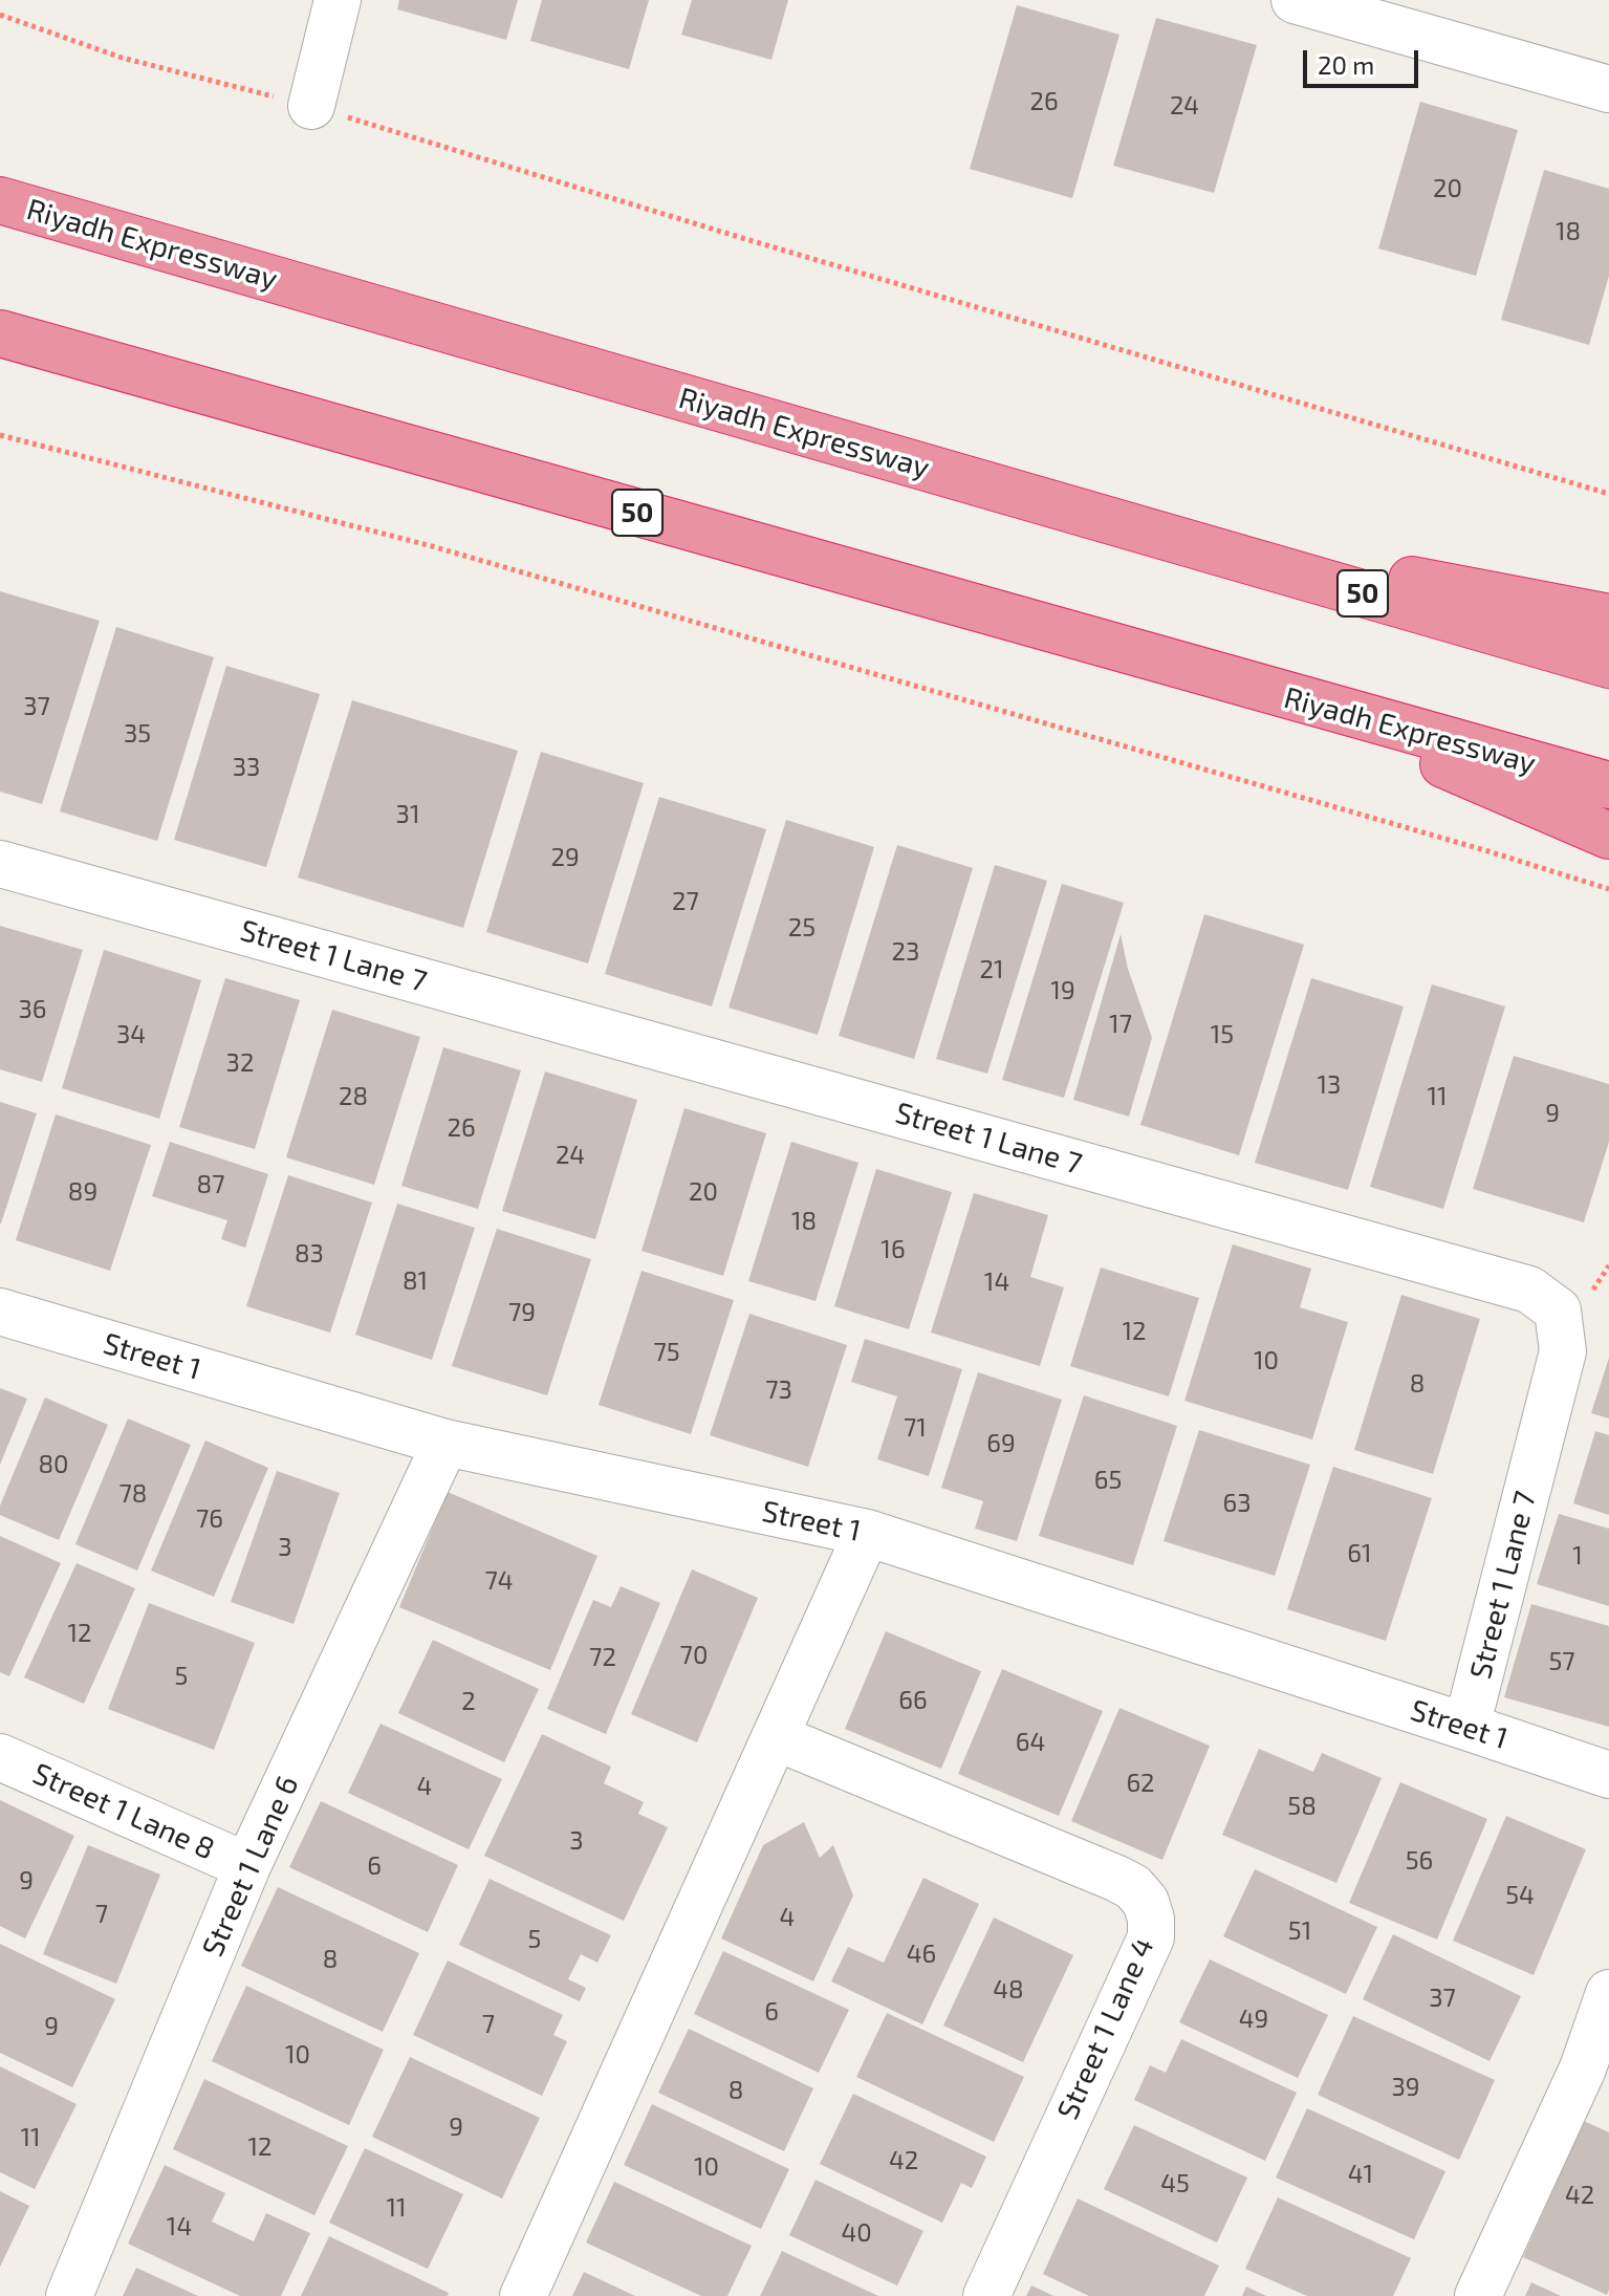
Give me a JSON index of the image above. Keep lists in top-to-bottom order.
{
  "streets": {
    "highway": ["Riyadh Expressway", "50"],
    "street": [
      "Street 1 Lane 7",
      "Street 1",
      "Street 1 Lane 8",
      "Street 1 Lane 6",
      "Street 1 Lane 4"
    ]
  },
  "crossings": [
    ["Street 1 Lane 7", "Street 1"],
    ["Street 1", "Street 1 Lane 6"],
    ["Street 1 Lane 8", "Street 1 Lane 6"]
  ],
  "house_numbers": [
    "26",
    "24",
    "20",
    "18",
    "37",
    "35",
    "33",
    "31",
    "29",
    "27",
    "25",
    "23",
    "21",
    "19",
    "36",
    "17",
    "34",
    "15",
    "32",
    "13",
    "28",
    "11",
    "9",
    "26",
    "24",
    "87",
    "89",
    "20",
    "18",
    "16",
    "83",
    "81",
    "14",
    "79",
    "12",
    "75",
    "10",
    "8",
    "73",
    "71",
    "69",
    "80",
    "65",
    "78",
    "63",
    "76",
    "3",
    "61",
    "1",
    "74",
    "12",
    "70",
    "72",
    "57",
    "5",
    "66",
    "2",
    "64",
    "62",
    "4",
    "58",
    "3",
    "56",
    "6",
    "9",
    "54",
    "7",
    "4",
    "51",
    "5",
    "46",
    "8",
    "48",
    "37",
    "6",
    "49",
    "7",
    "9",
    "10",
    "39",
    "8",
    "9",
    "11",
    "12",
    "42",
    "10",
    "41",
    "45",
    "42",
    "11",
    "14",
    "40"
  ],
  "scale_bar": "20 m"
}
